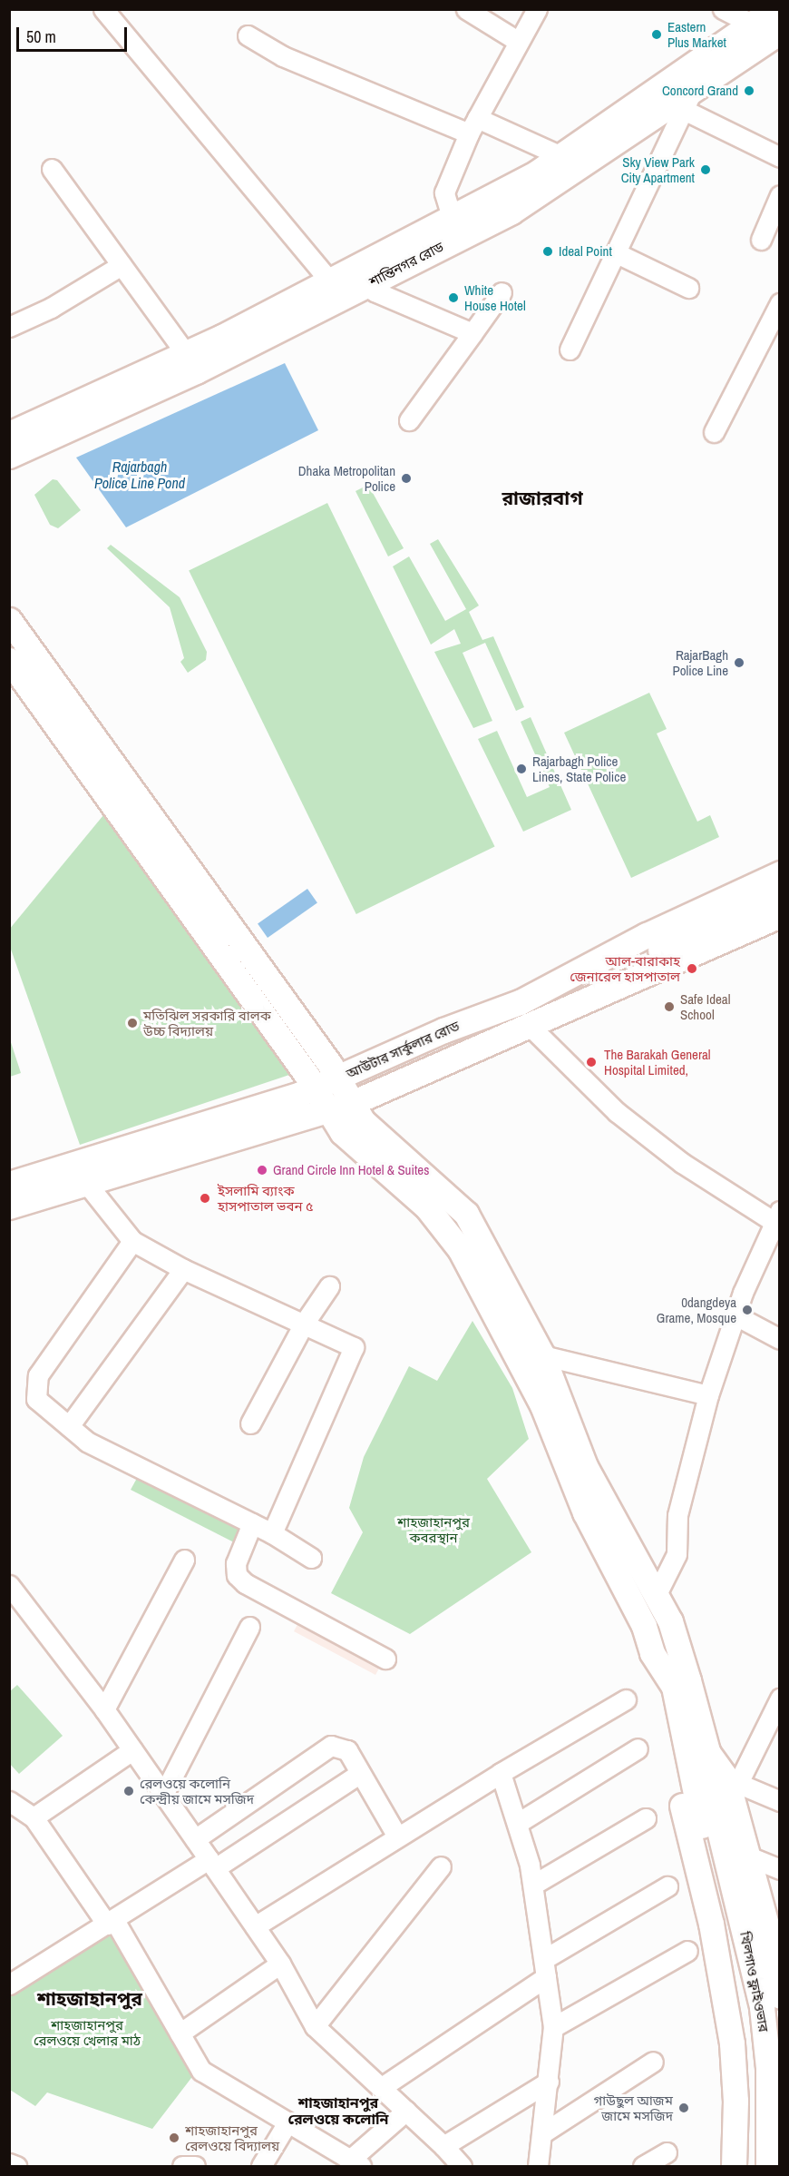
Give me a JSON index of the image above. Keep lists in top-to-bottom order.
{
  "streets": {
    "main road": ["শান্তিনগর রোড", "আউটার সার্কুলার রোড", "খিলগাও ফ্লাইওভার"]
  },
  "districts": ["রাজারবাগ", "শাহজাহানপুর", "শাহজাহানপুর রেলওয়ে কলোনি"],
  "water": ["Rajarbagh Police Line Pond"],
  "parks": ["শাহজাহানপুর কবরস্থান", "শাহজাহানপুর রেলওয়ে খেলার মাঠ"],
  "places": [
    "Eastern Plus Market",
    "Concord Grand",
    "Sky View Park City Apartment",
    "Ideal Point",
    "White House Hotel",
    "Dhaka Metropolitan Police",
    "RajarBagh Police Line",
    "Rajarbagh Police Lines, State Police",
    "আল-বারাকাহ জেনারেল হাসপাতাল",
    "Safe Ideal School",
    "মতিঝিল সরকারি বালক উচ্চ বিদ্যালয়",
    "The Barakah General Hospital Limited,",
    "Grand Circle Inn Hotel & Suites",
    "ইসলামি ব্যাংক হাসপাতাল ভবন ৫",
    "0dangdeya Grame, Mosque",
    "রেলওয়ে কলোনি কেন্দ্রীয় জামে মসজিদ",
    "গাউছুল আজম জামে মসজিদ",
    "শাহজাহানপুর রেলওয়ে বিদ্যালয়"
  ],
  "scale_bar": "50 m"
}
